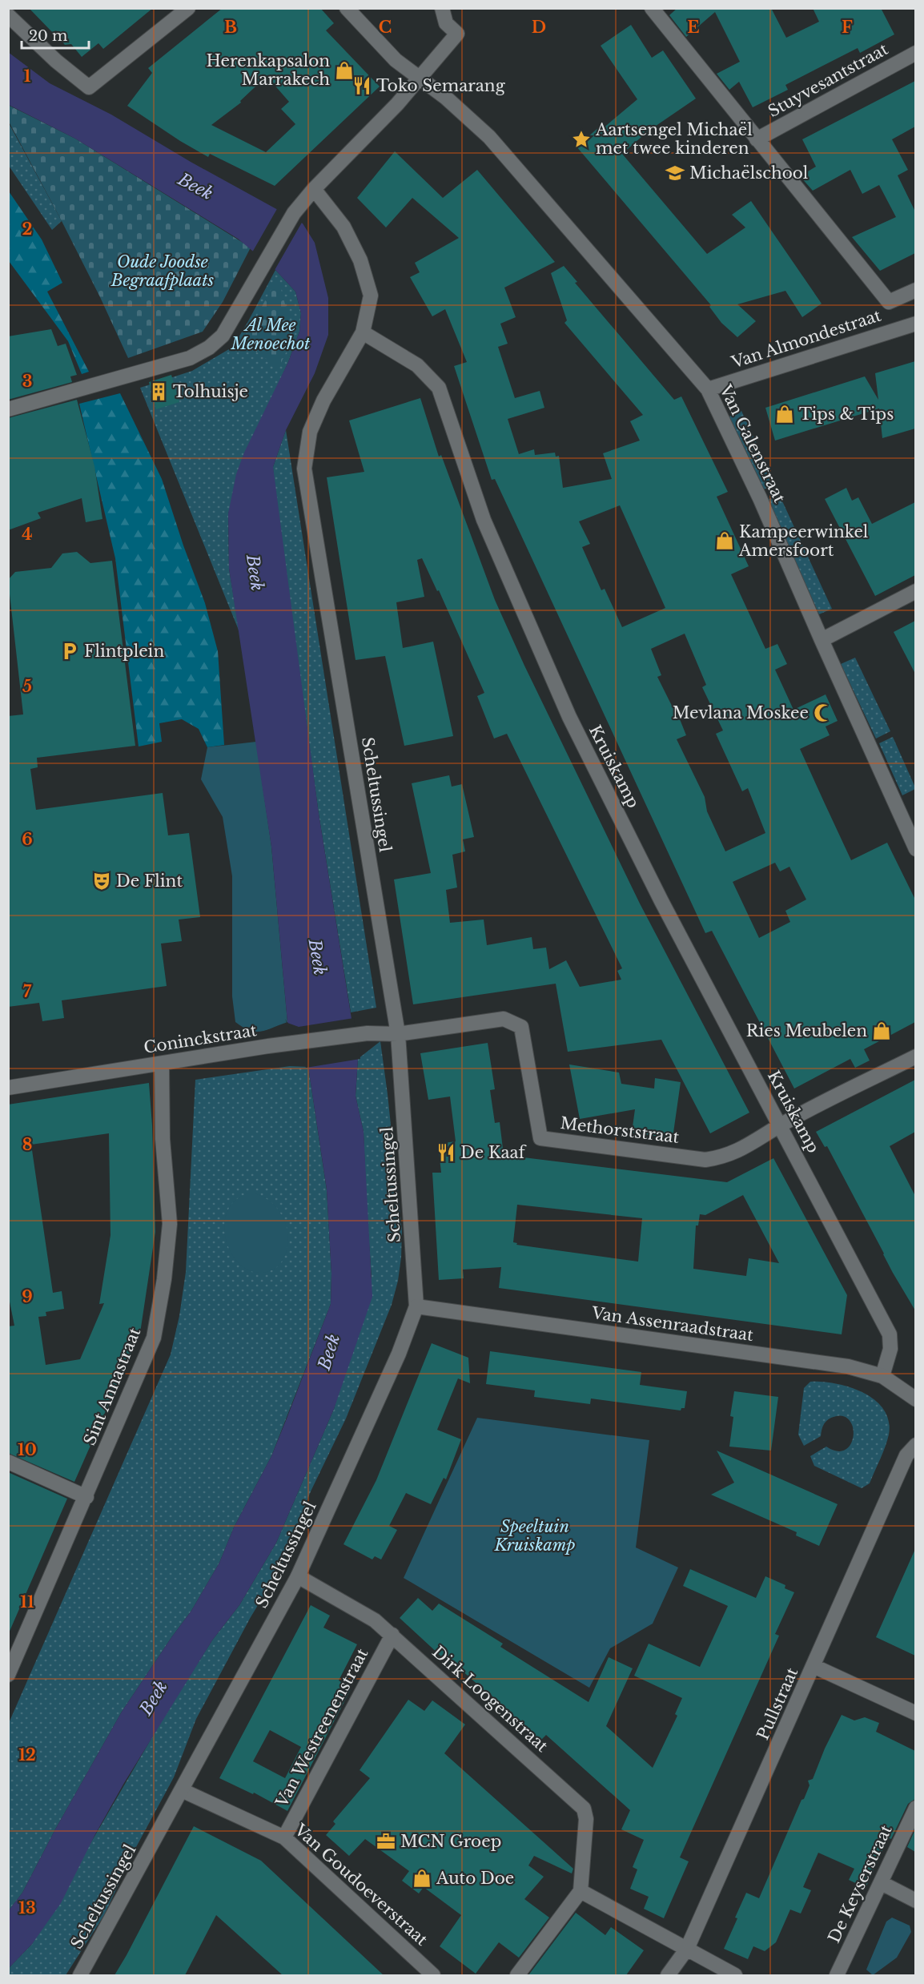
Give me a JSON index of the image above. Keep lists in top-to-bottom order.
{
  "streets": {
    "street": [
      "Stuyvesantstraat",
      "Van Almondestraat",
      "Van Galenstraat",
      "Kruiskamp",
      "Scheltussingel",
      "Coninckstraat",
      "Methorststraat",
      "Van Assenraadstraat",
      "Sint Annastraat",
      "Dirk Loogenstraat",
      "Pullstraat",
      "Van Westreenenstraat",
      "De Keyserstraat",
      "Van Goudoeverstraat"
    ]
  },
  "crossings": [
    ["Van Almondestraat", "Van Galenstraat"],
    ["Kruiskamp", "Scheltussingel"],
    ["Kruiskamp", "Methorststraat"],
    ["Kruiskamp", "Van Assenraadstraat"],
    ["Scheltussingel", "Coninckstraat"],
    ["Scheltussingel", "Methorststraat"],
    ["Scheltussingel", "Van Assenraadstraat"],
    ["Scheltussingel", "Dirk Loogenstraat"],
    ["Scheltussingel", "Van Goudoeverstraat"],
    ["Coninckstraat", "Methorststraat"],
    ["Coninckstraat", "Sint Annastraat"],
    ["Dirk Loogenstraat", "Van Westreenenstraat"],
    ["Van Westreenenstraat", "Van Goudoeverstraat"]
  ],
  "water": ["Beek"],
  "parks": ["Oude Joodse Begraafplaats", "Al Mee Menoechot", "Speeltuin Kruiskamp"],
  "places": {
    "shop": [
      "Herenkapsalon Marrakech",
      "Tips & Tips",
      "Kampeerwinkel Amersfoort",
      "Ries Meubelen",
      "Auto Doe"
    ],
    "restaurant": ["Toko Semarang", "De Kaaf"],
    "place": ["Aartsengel Michaël met twee kinderen"],
    "school or university": ["Michaëlschool"],
    "building": ["Tolhuisje"],
    "parking": ["Flintplein"],
    "mosque": ["Mevlana Moskee"],
    "theatre": ["De Flint"],
    "office": ["MCN Groep"]
  },
  "scale_bar": "20 m",
  "grid": {
    "columns": [
      "B",
      "C",
      "D",
      "E",
      "F"
    ],
    "rows": [
      "1",
      "2",
      "3",
      "4",
      "5",
      "6",
      "7",
      "8",
      "9",
      "10",
      "11",
      "12",
      "13"
    ]
  }
}
